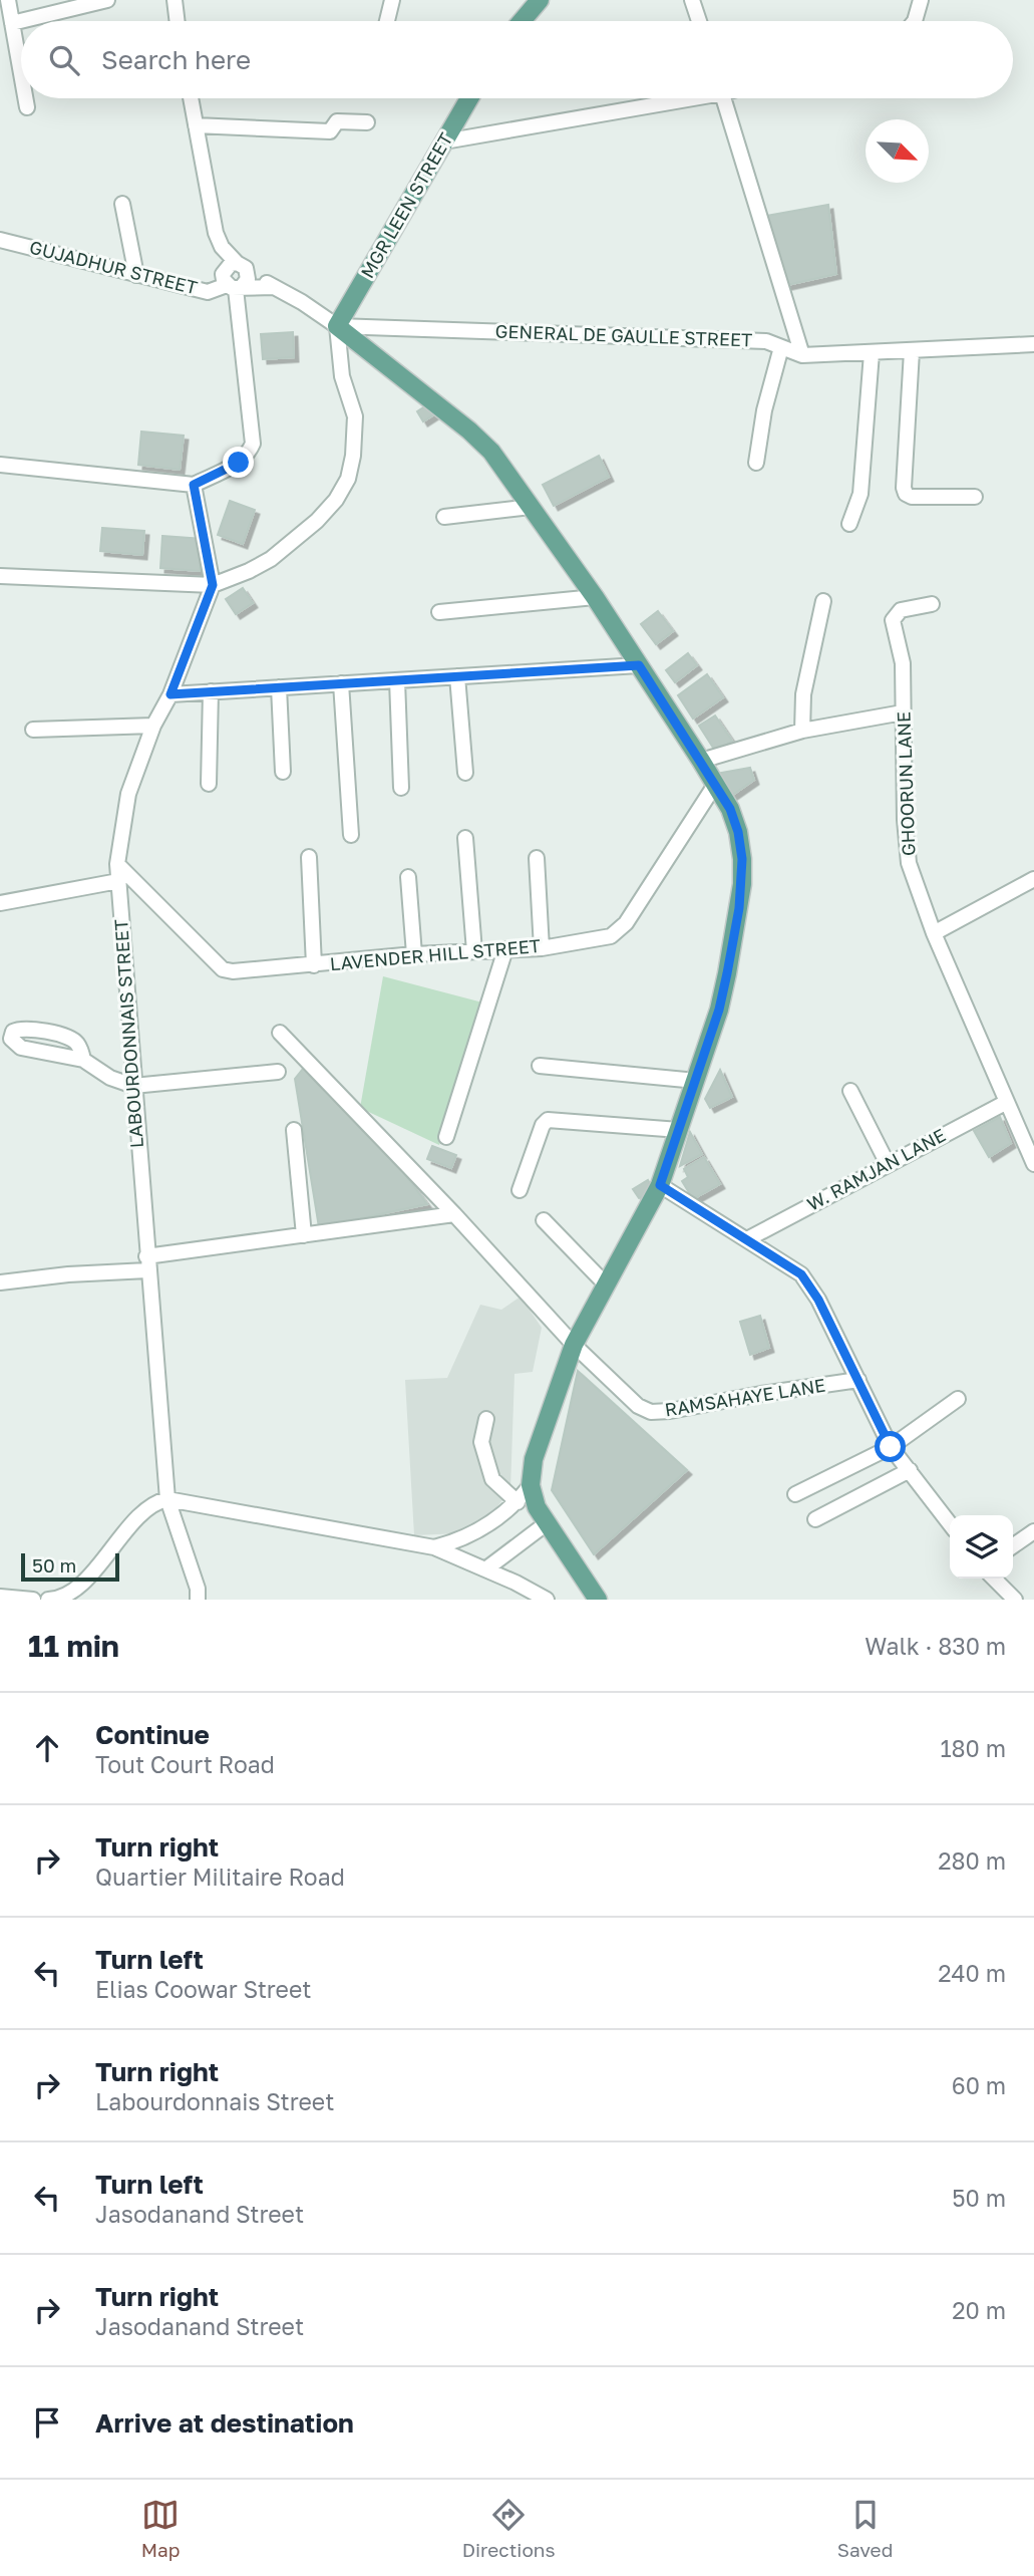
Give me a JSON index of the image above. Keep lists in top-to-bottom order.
{
  "streets": {
    "main road": ["MGR LEEN STREET"],
    "street": [
      "GUJADHUR STREET",
      "GENERAL DE GAULLE STREET",
      "GHOORUN LANE",
      "LAVENDER HILL STREET",
      "LABOURDONNAIS STREET",
      "W. RAMJAN LANE",
      "RAMSAHAYE LANE"
    ]
  },
  "crossings": [
    ["MGR LEEN STREET", "GENERAL DE GAULLE STREET"],
    ["GHOORUN LANE", "W. RAMJAN LANE"],
    ["LAVENDER HILL STREET", "LABOURDONNAIS STREET"]
  ],
  "scale_bar": "50 m",
  "north": "bottom right",
  "page": {
    "search": "Search here",
    "scale": "50 m",
    "heading": ["11 min", "Walk · 830 m"],
    "list": [
      ["Continue", "Tout Court Road", "180 m"],
      ["Turn right", "Quartier Militaire Road", "280 m"],
      ["Turn left", "Elias Coowar Street", "240 m"],
      ["Turn right", "Labourdonnais Street", "60 m"],
      ["Turn left", "Jasodanand Street", "50 m"],
      ["Turn right", "Jasodanand Street", "20 m"],
      "Arrive at destination"
    ],
    "nav": ["Map", "Directions", "Saved"]
  }
}
